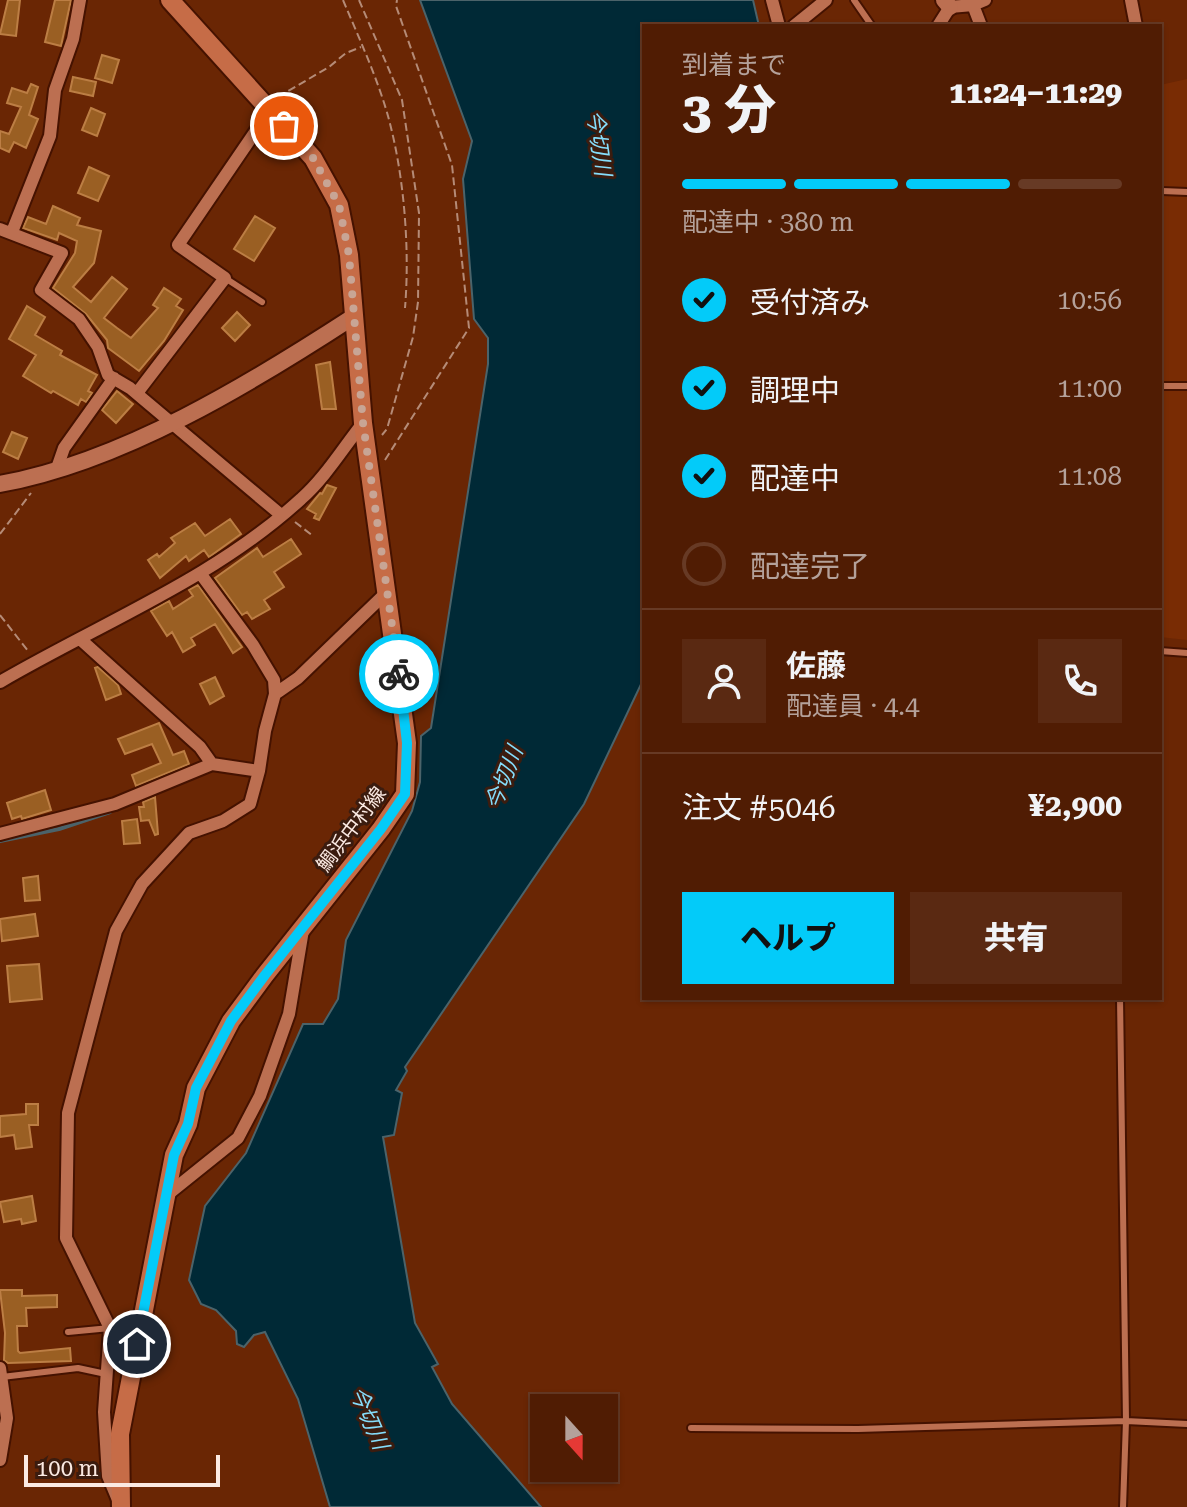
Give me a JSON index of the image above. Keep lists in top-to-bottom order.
{
  "streets": {
    "main road": ["鯛浜中村線"]
  },
  "water": ["今切川"],
  "scale_bar": "100 m",
  "north": "bottom",
  "page": {
    "heading": ["3 分", "到着まで", "11:24–11:29"],
    "panel": [
      "佐藤",
      "配達員 · 4.4",
      "注文 #5046",
      "¥2,900"
    ],
    "bar": "配達中 · 380 m",
    "list": [
      ["受付済み", "10:56"],
      ["調理中", "11:00"],
      ["配達中", "11:08"],
      "配達完了"
    ],
    "buttons": ["ヘルプ", "共有"],
    "scale": "100 m"
  }
}
